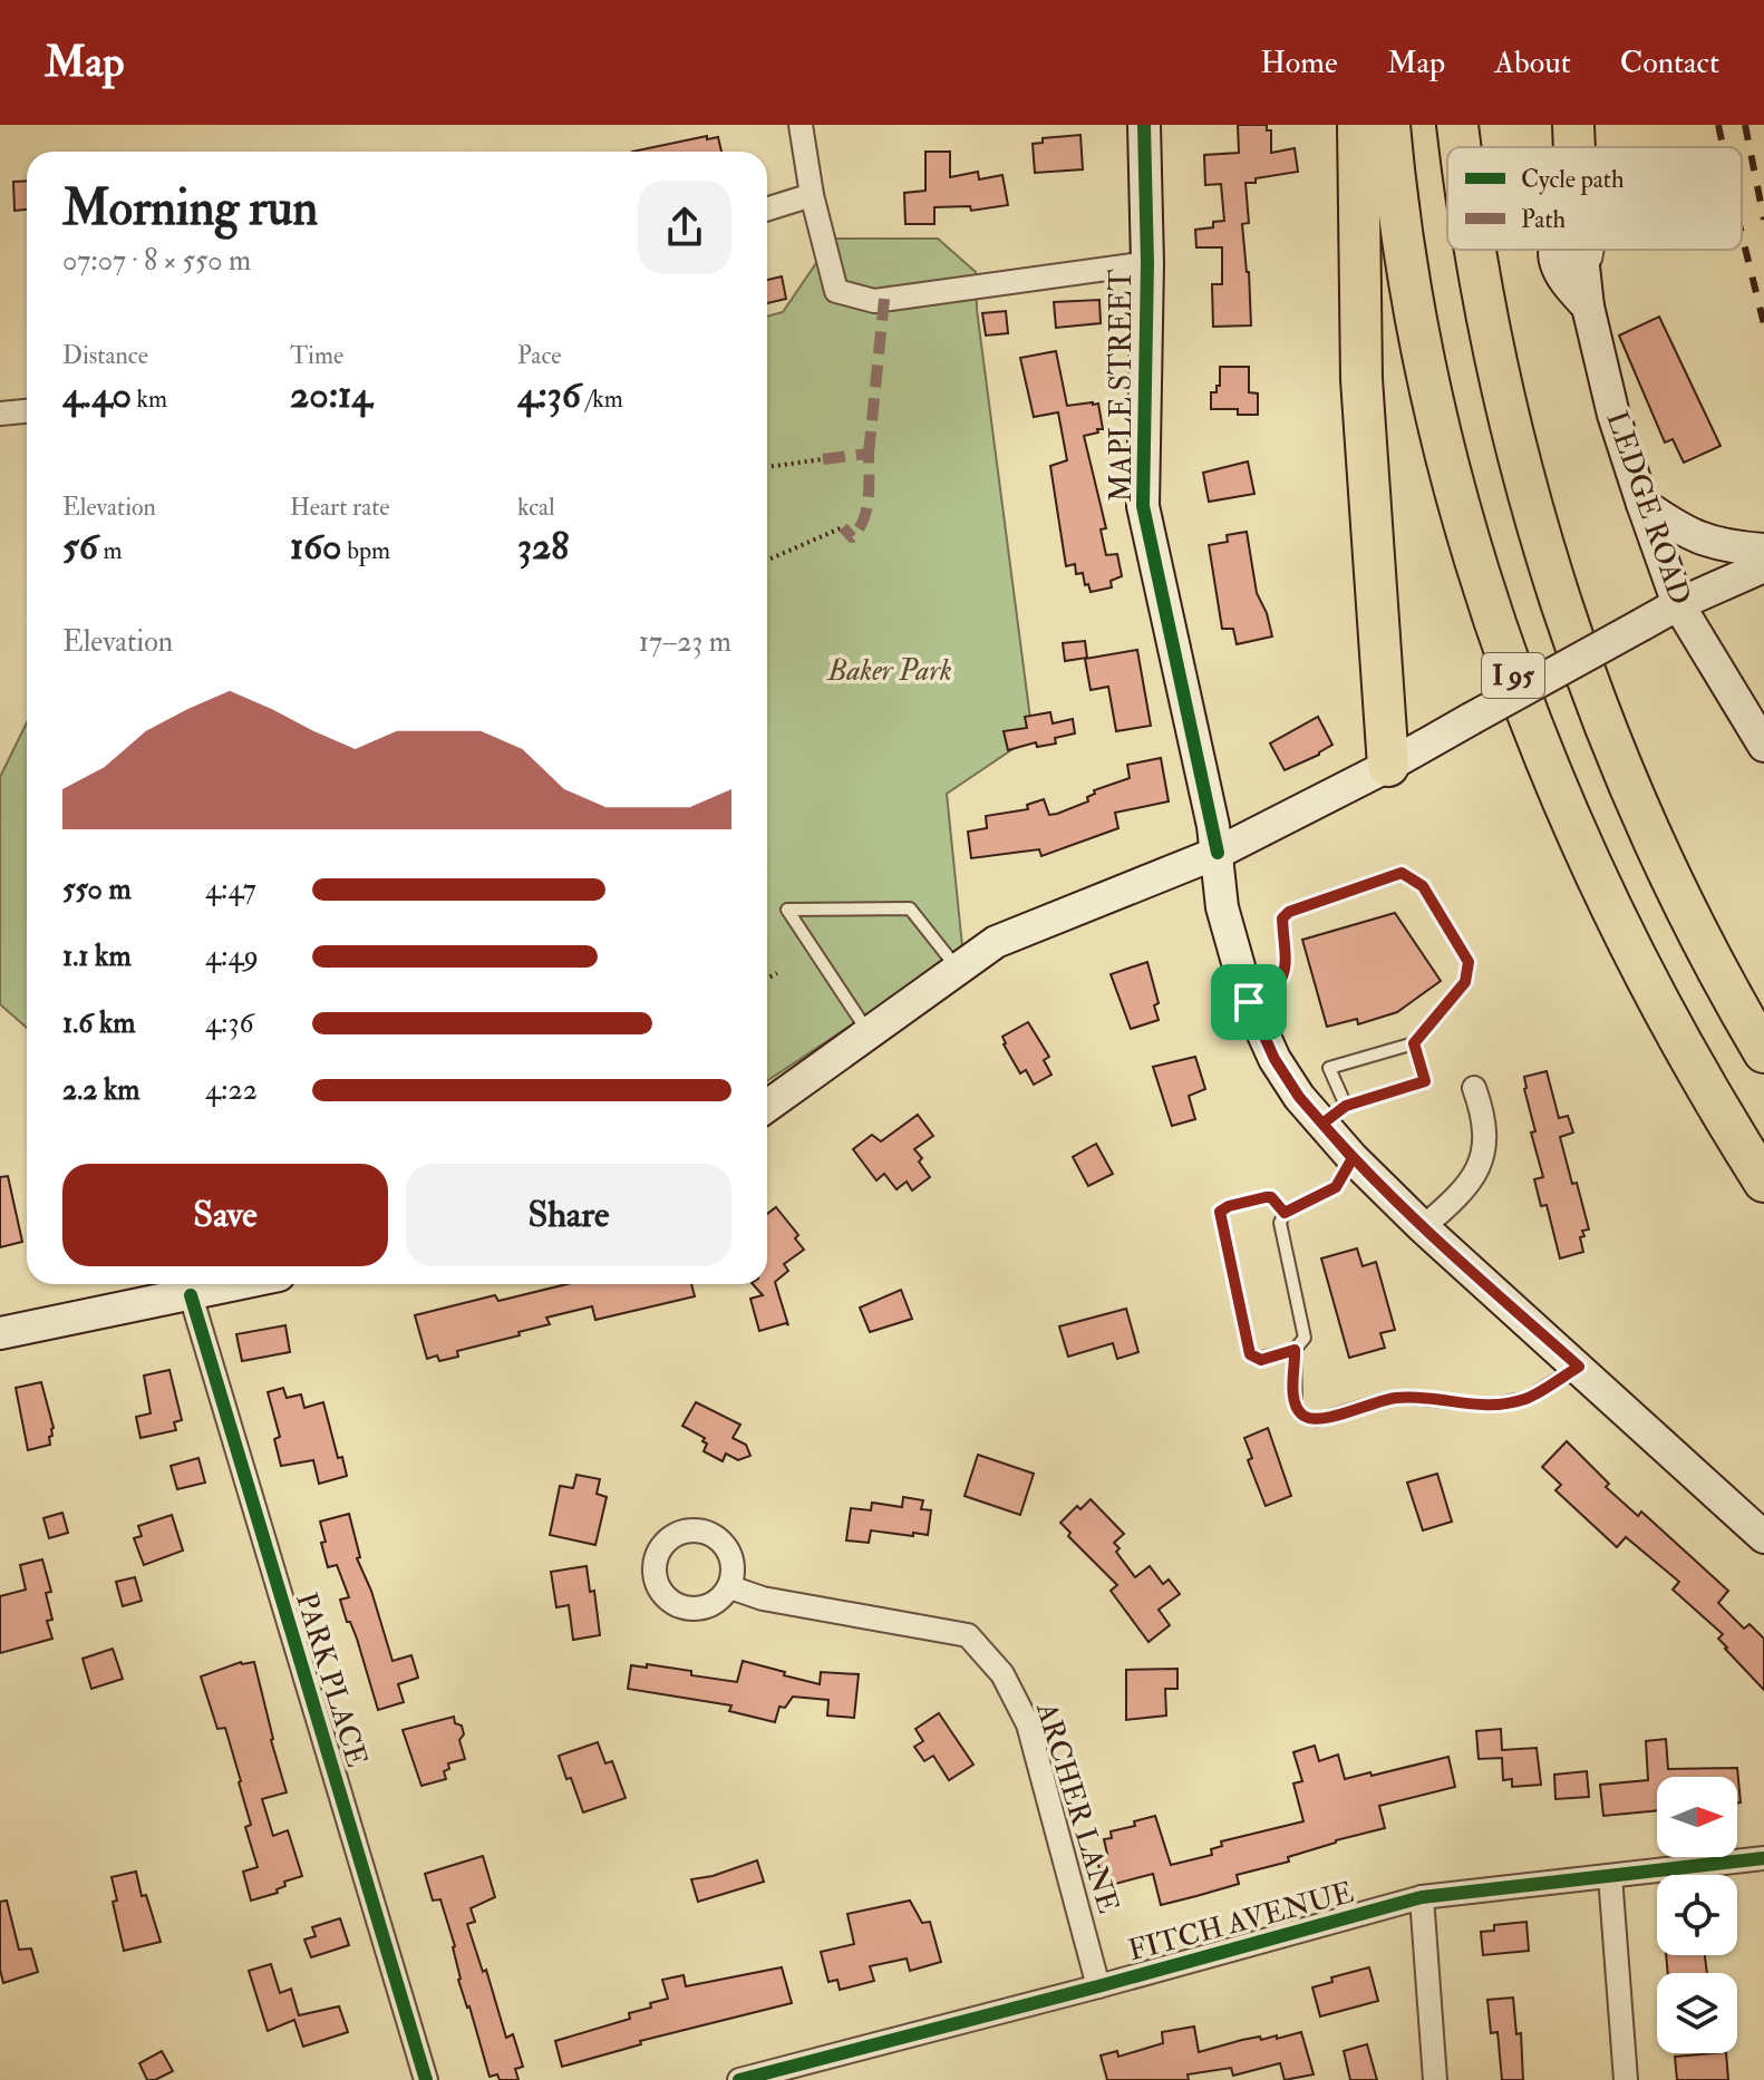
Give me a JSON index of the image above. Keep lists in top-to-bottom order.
{
  "streets": {
    "highway": ["I 95"],
    "main road": ["MAPLE STREET", "LEDGE ROAD"],
    "street": ["PARK PLACE", "ARCHER LANE", "FITCH AVENUE"]
  },
  "crossings": [
    ["ARCHER LANE", "FITCH AVENUE"]
  ],
  "parks": ["Baker Park"],
  "legend": ["Cycle path", "Path"],
  "north": "right",
  "page": {
    "header": "Map",
    "nav": [
      "Home",
      "Map",
      "About",
      "Contact"
    ],
    "heading": ["Morning run", "07:07 · 8 × 550 m"],
    "stats": [
      ["Distance", "4.40 km"],
      ["Time", "20:14"],
      ["Pace", "4:36 /km"],
      ["Elevation", "56 m"],
      ["Heart rate", "160 bpm"],
      ["kcal", "328"]
    ],
    "chart": ["Elevation", "17–23 m"],
    "list": [
      {
        "name": "550 m",
        "note": "4:47"
      },
      {
        "name": "1.1 km",
        "note": "4:49"
      },
      {
        "name": "1.6 km",
        "note": "4:36"
      },
      {
        "name": "2.2 km",
        "note": "4:22"
      }
    ],
    "buttons": ["Save", "Share"]
  }
}
